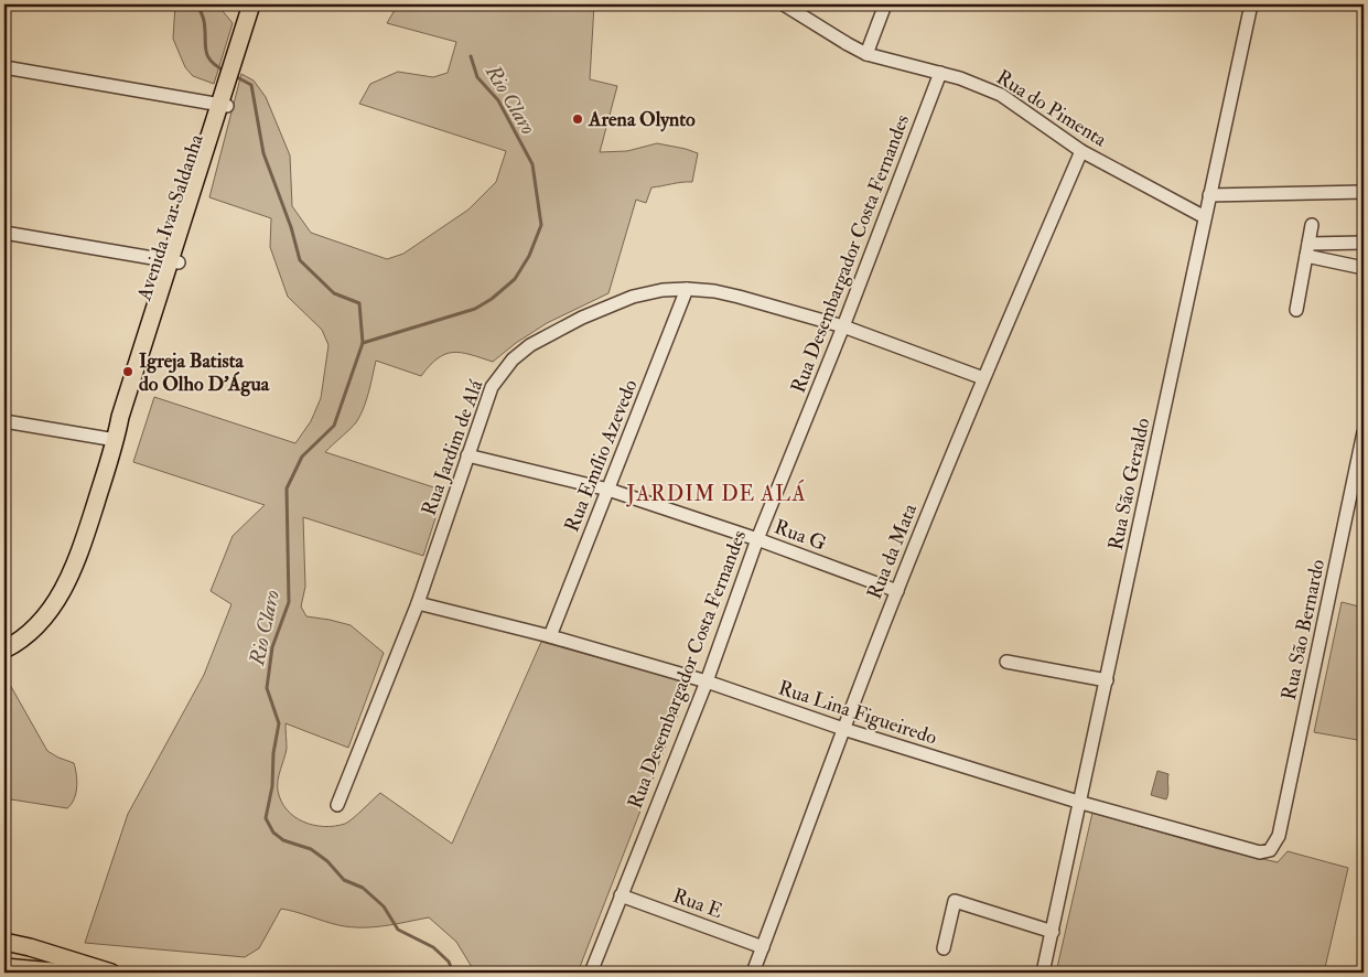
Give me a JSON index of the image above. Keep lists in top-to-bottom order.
{
  "streets": {
    "main road": ["Avenida Ivar Saldanha"],
    "street": [
      "Rua do Pimenta",
      "Rua Desembargador Costa Fernandes",
      "Rua Jardim de Alá",
      "Rua Emílio Azevedo",
      "Rua São Geraldo",
      "Rua G",
      "Rua da Mata",
      "Rua São Bernardo",
      "Rua Lina Figueiredo",
      "Rua E"
    ]
  },
  "crossings": [
    ["Rua do Pimenta", "Rua Desembargador Costa Fernandes"],
    ["Rua do Pimenta", "Rua São Geraldo"],
    ["Rua do Pimenta", "Rua da Mata"],
    ["Rua Desembargador Costa Fernandes", "Rua Jardim de Alá"],
    ["Rua Desembargador Costa Fernandes", "Rua G"],
    ["Rua Desembargador Costa Fernandes", "Rua Lina Figueiredo"],
    ["Rua Desembargador Costa Fernandes", "Rua E"],
    ["Rua Jardim de Alá", "Rua Emílio Azevedo"],
    ["Rua Jardim de Alá", "Rua G"],
    ["Rua Jardim de Alá", "Rua da Mata"],
    ["Rua Jardim de Alá", "Rua Lina Figueiredo"],
    ["Rua Emílio Azevedo", "Rua G"],
    ["Rua Emílio Azevedo", "Rua Lina Figueiredo"],
    ["Rua São Geraldo", "Rua Lina Figueiredo"],
    ["Rua G", "Rua da Mata"],
    ["Rua da Mata", "Rua Lina Figueiredo"],
    ["Rua da Mata", "Rua E"],
    ["Rua São Bernardo", "Rua Lina Figueiredo"]
  ],
  "districts": ["JARDIM DE ALÁ"],
  "water": ["Rio Claro"],
  "places": ["Arena Olynto", "Igreja Batista do Olho D'Água"]
}
